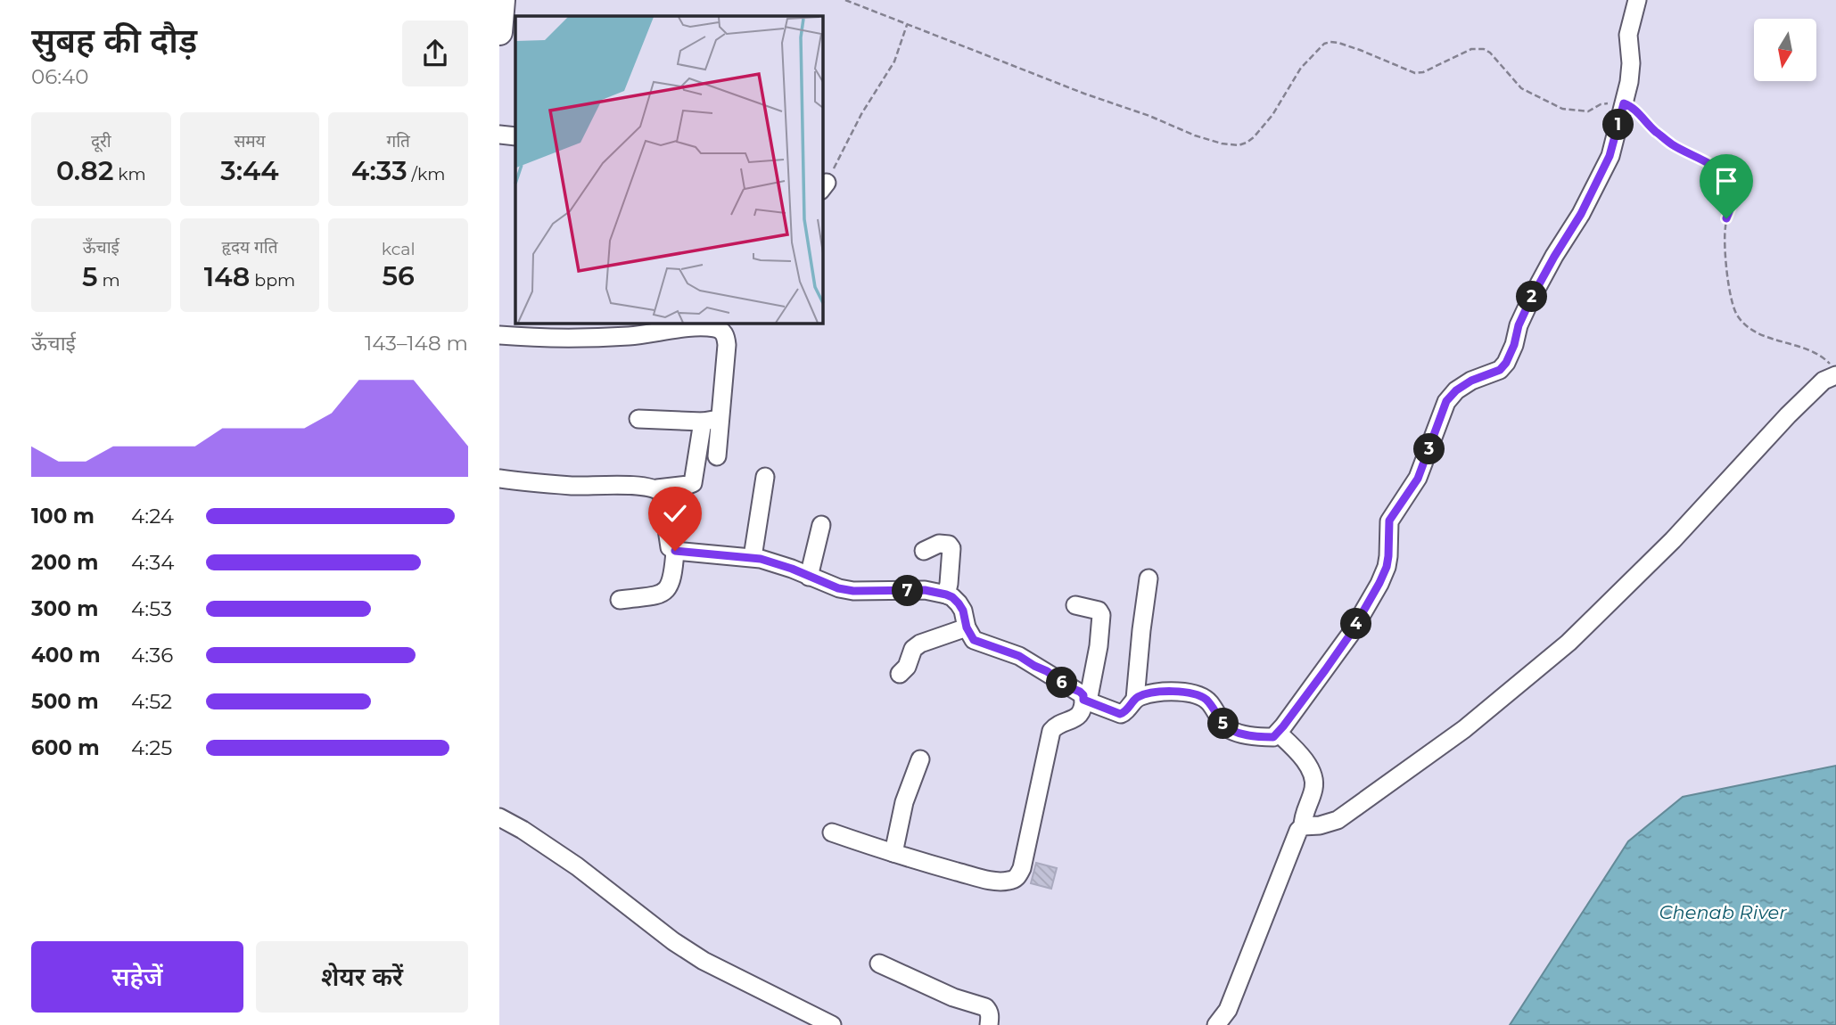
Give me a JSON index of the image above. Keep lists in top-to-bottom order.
{
  "water": ["Chenab River"],
  "north": "bottom",
  "page": {
    "heading": ["सुबह की दौड़", "06:40"],
    "stats": [
      ["दूरी", "0.82 km"],
      ["समय", "3:44"],
      ["गति", "4:33 /km"],
      ["ऊँचाई", "5 m"],
      ["हृदय गति", "148 bpm"],
      ["kcal", "56"]
    ],
    "pins": [
      "1",
      "2",
      "3",
      "7",
      "4",
      "6",
      "5"
    ],
    "chart": ["ऊँचाई", "143–148 m"],
    "list": [
      {
        "name": "100 m",
        "note": "4:24"
      },
      {
        "name": "200 m",
        "note": "4:34"
      },
      {
        "name": "300 m",
        "note": "4:53"
      },
      {
        "name": "400 m",
        "note": "4:36"
      },
      {
        "name": "500 m",
        "note": "4:52"
      },
      {
        "name": "600 m",
        "note": "4:25"
      }
    ],
    "buttons": ["सहेजें", "शेयर करें"]
  }
}
